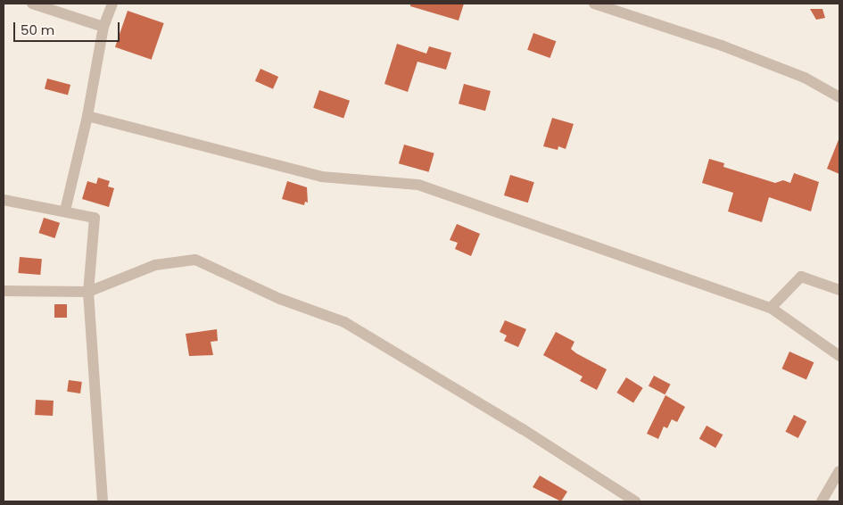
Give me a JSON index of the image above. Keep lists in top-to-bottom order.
{
  "scale_bar": "50 m"
}
